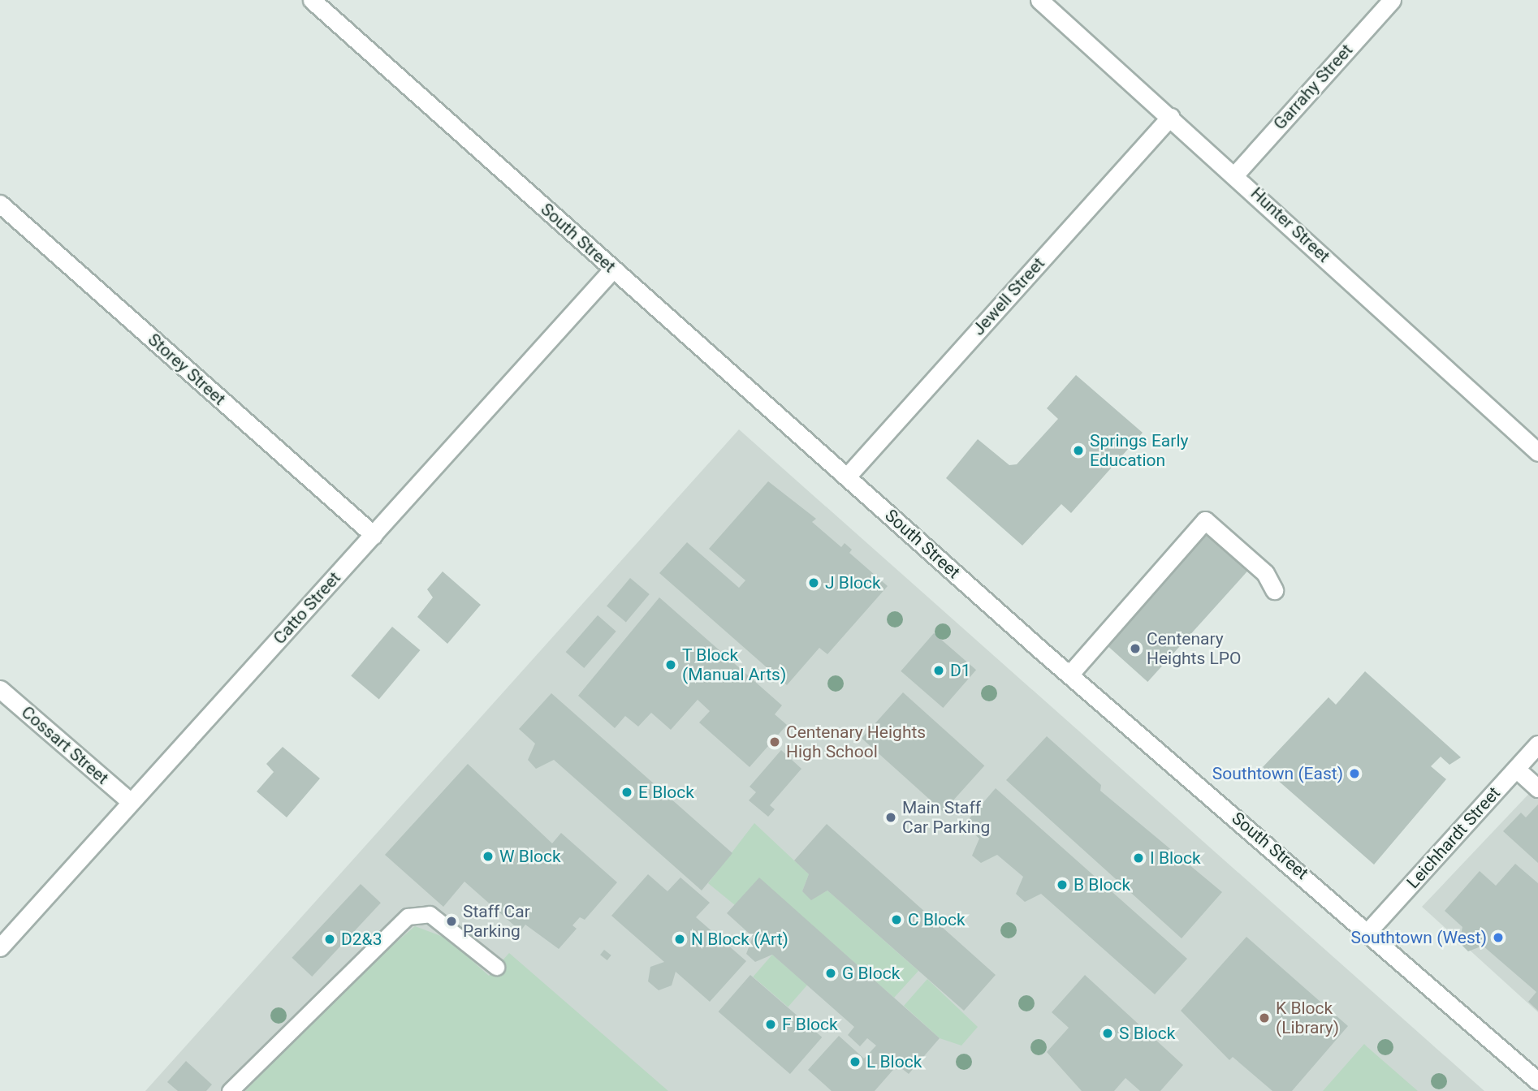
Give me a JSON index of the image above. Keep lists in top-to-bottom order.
{
  "streets": {
    "street": [
      "Garrahy Street",
      "Hunter Street",
      "South Street",
      "Jewell Street",
      "Storey Street",
      "Catto Street",
      "Cossart Street",
      "Leichhardt Street"
    ]
  },
  "crossings": [
    ["Garrahy Street", "Hunter Street"],
    ["Hunter Street", "Jewell Street"],
    ["South Street", "Jewell Street"],
    ["South Street", "Catto Street"],
    ["South Street", "Leichhardt Street"],
    ["Storey Street", "Catto Street"],
    ["Catto Street", "Cossart Street"]
  ],
  "places": [
    "Springs Early Education",
    "J Block",
    "Centenary Heights LPO",
    "T Block (Manual Arts)",
    "D1",
    "Centenary Heights High School",
    "Southtown (East)",
    "E Block",
    "Main Staff Car Parking",
    "W Block",
    "I Block",
    "B Block",
    "C Block",
    "Staff Car Parking",
    "Southtown (West)",
    "D2&3",
    "N Block (Art)",
    "G Block",
    "K Block (Library)",
    "F Block",
    "S Block",
    "L Block"
  ]
}
